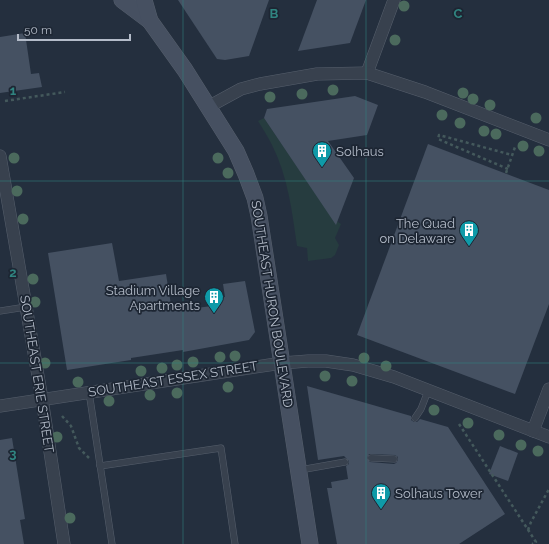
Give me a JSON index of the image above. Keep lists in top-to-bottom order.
{
  "streets": {
    "main road": ["SOUTHEAST HURON BOULEVARD"],
    "street": ["SOUTHEAST ERIE STREET", "SOUTHEAST ESSEX STREET"]
  },
  "crossings": [
    ["SOUTHEAST HURON BOULEVARD", "SOUTHEAST ESSEX STREET"],
    ["SOUTHEAST ERIE STREET", "SOUTHEAST ESSEX STREET"]
  ],
  "places": {
    "building": [
      "Solhaus",
      "The Quad on Delaware",
      "Stadium Village Apartments",
      "Solhaus Tower"
    ]
  },
  "scale_bar": "50 m",
  "grid": {
    "columns": ["B", "C"],
    "rows": ["1", "2", "3"]
  }
}
